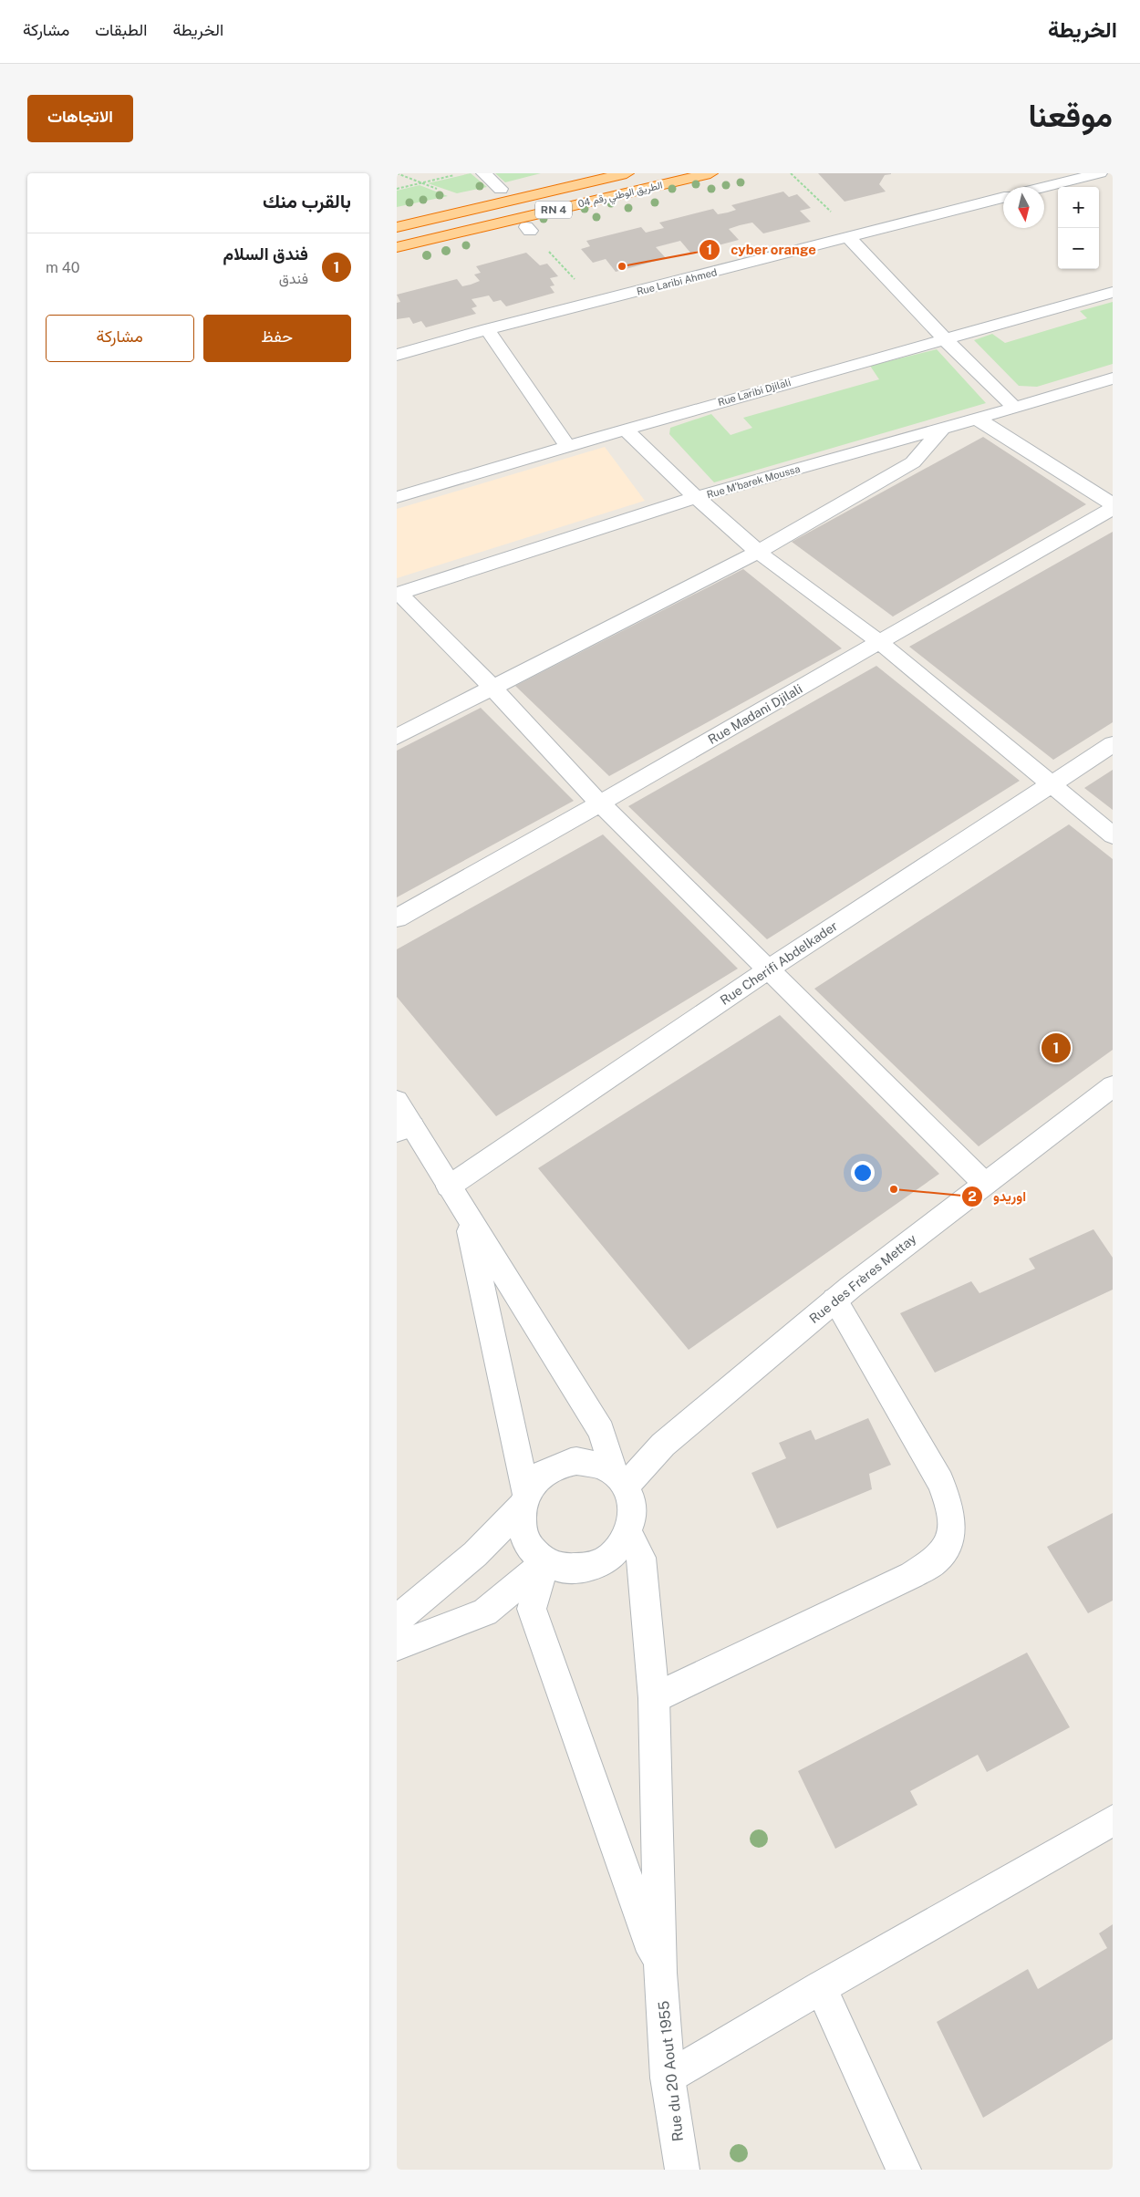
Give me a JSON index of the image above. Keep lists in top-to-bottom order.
{
  "streets": {
    "highway": ["الطريق الوطني رقم 04", "RN 4"],
    "street": [
      "Rue Laribi Ahmed",
      "Rue Laribi Djilali",
      "Rue M'barek Moussa",
      "Rue Madani Djilali",
      "Rue Cherifi Abdelkader",
      "Rue des Frères Mettay",
      "Rue du 20 Aout 1955"
    ]
  },
  "places": ["cyber orange", "اوريدو"],
  "north": "bottom",
  "page": {
    "header": "الخريطة",
    "nav": ["الخريطة", "الطبقات", "مشاركة"],
    "title": "موقعنا",
    "buttons": [
      "الاتجاهات",
      ["حفظ", "مشاركة"]
    ],
    "heading": "بالقرب منك",
    "map_buttons": ["+", "−"],
    "list": [
      {
        "mark": "1",
        "name": "فندق السلام",
        "note": "فندق",
        "value": "40 m"
      }
    ],
    "pins": "1"
  }
}
